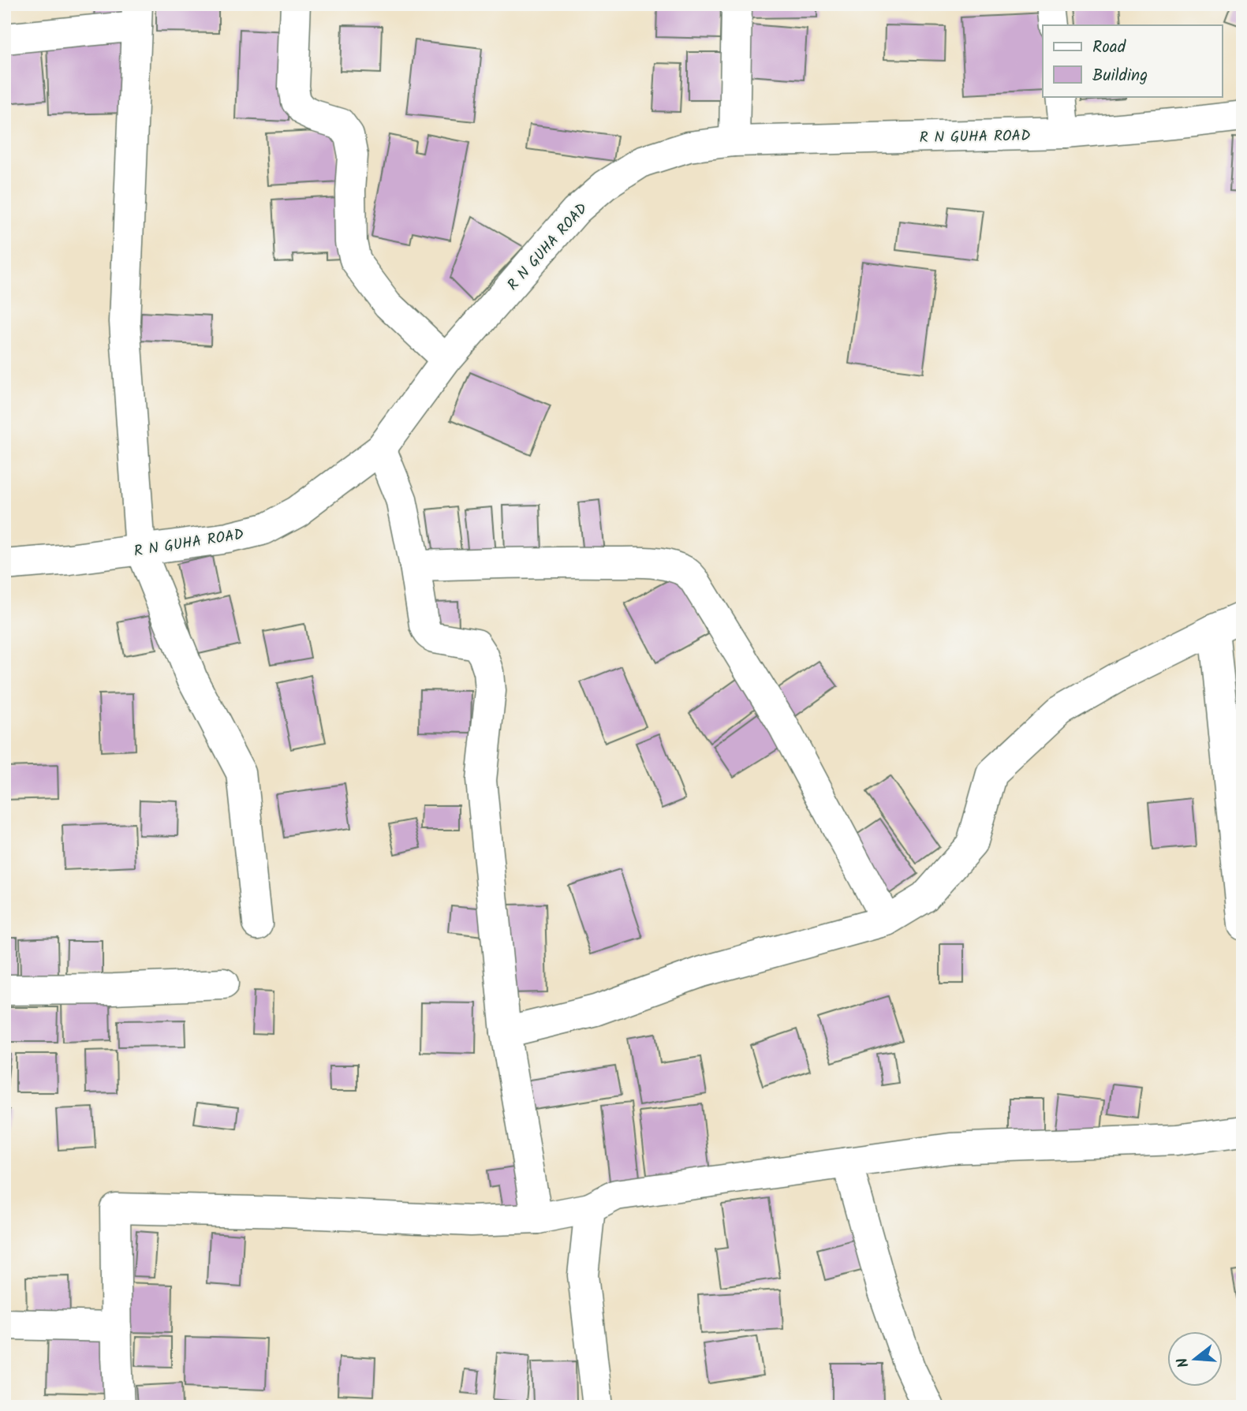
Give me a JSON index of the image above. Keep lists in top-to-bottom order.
{
  "streets": {
    "street": ["R N GUHA ROAD"]
  },
  "legend": ["Road", "Building"],
  "north": "left"
}
